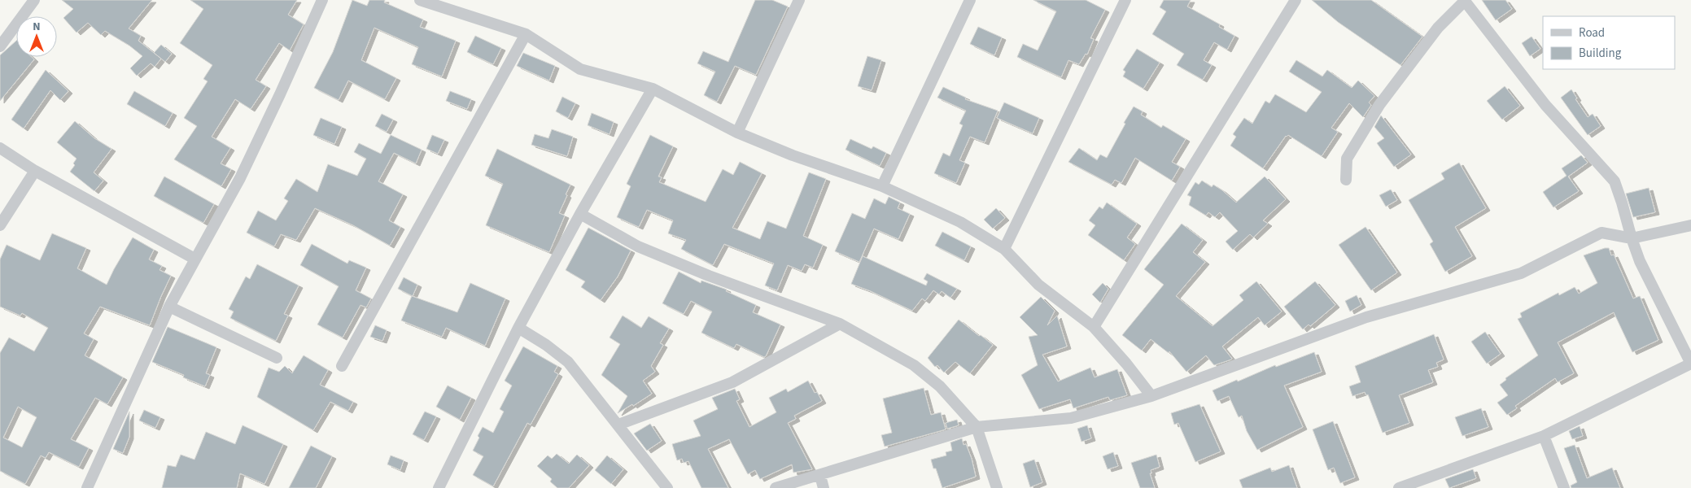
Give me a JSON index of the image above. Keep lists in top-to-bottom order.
{
  "legend": ["Road", "Building"],
  "north": "top"
}
